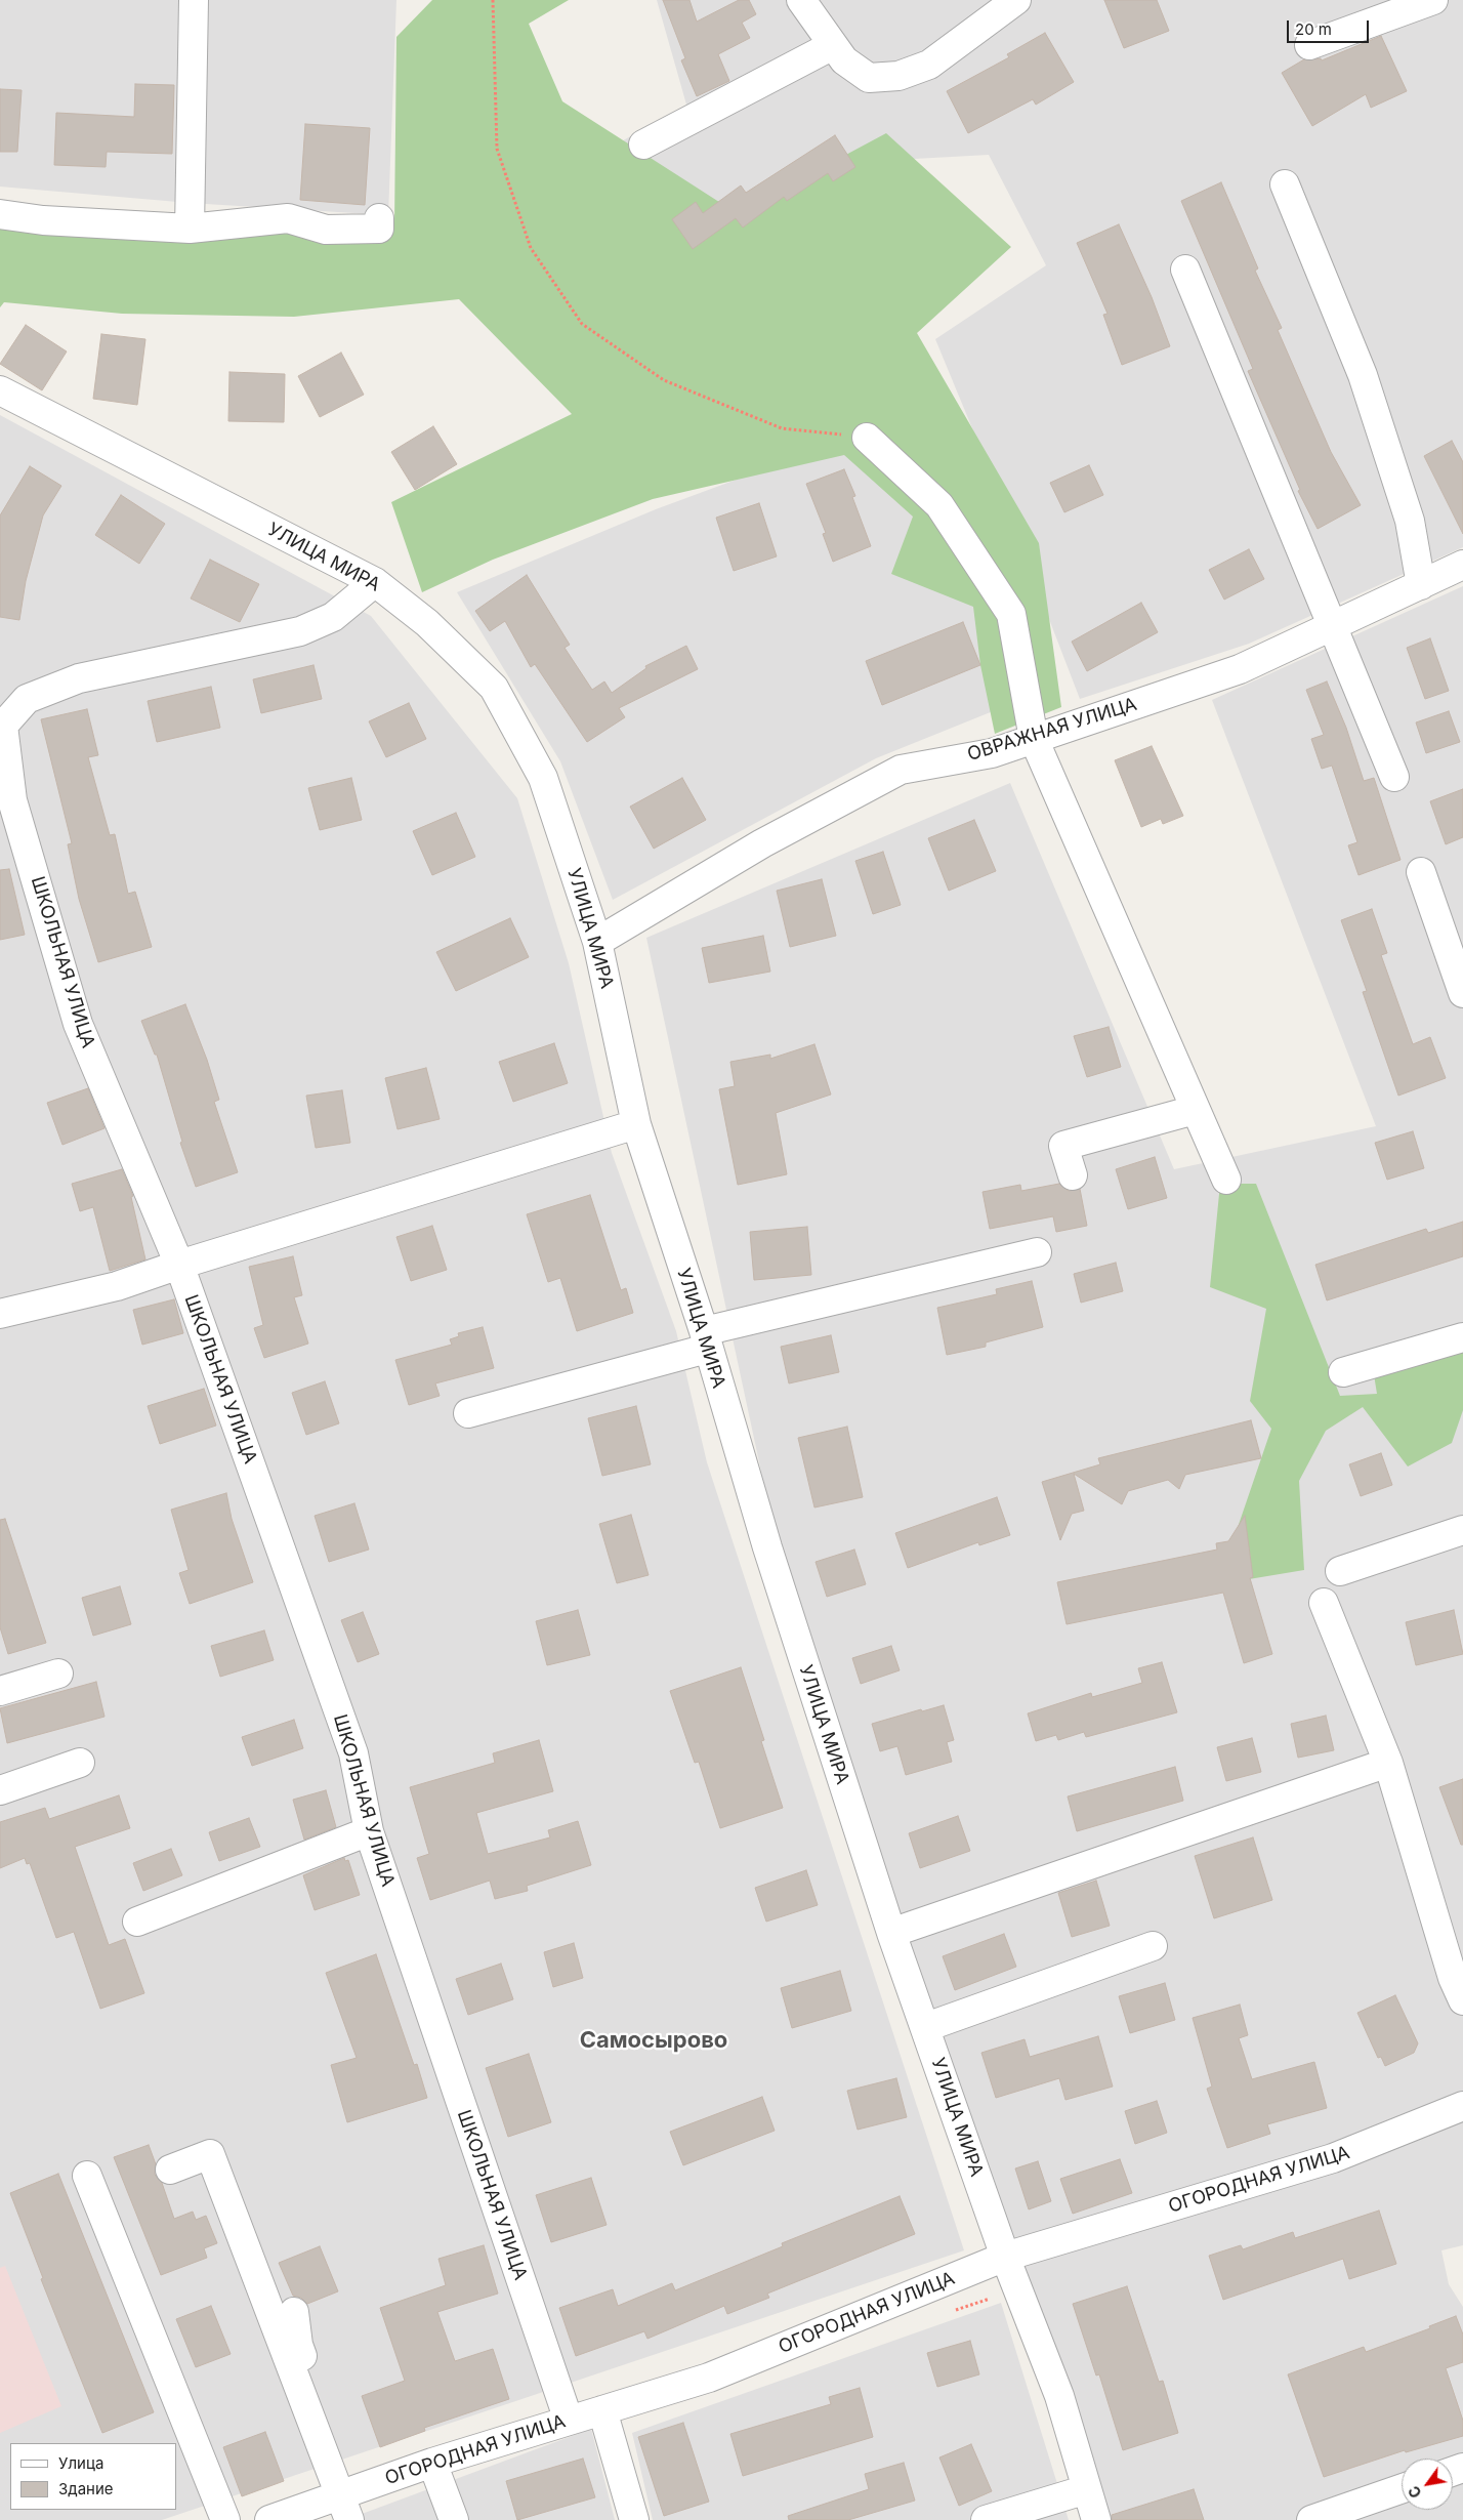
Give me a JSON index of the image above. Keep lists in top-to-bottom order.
{
  "streets": {
    "street": [
      "УЛИЦА МИРА",
      "ОВРАЖНАЯ УЛИЦА",
      "ШКОЛЬНАЯ УЛИЦА",
      "ОГОРОДНАЯ УЛИЦА"
    ]
  },
  "crossings": [
    ["УЛИЦА МИРА", "ОВРАЖНАЯ УЛИЦА"],
    ["УЛИЦА МИРА", "ШКОЛЬНАЯ УЛИЦА"],
    ["УЛИЦА МИРА", "ОГОРОДНАЯ УЛИЦА"],
    ["ШКОЛЬНАЯ УЛИЦА", "ОГОРОДНАЯ УЛИЦА"]
  ],
  "districts": ["Самосырово"],
  "legend": ["Улица", "Здание"],
  "scale_bar": "20 m",
  "north": "bottom left"
}
